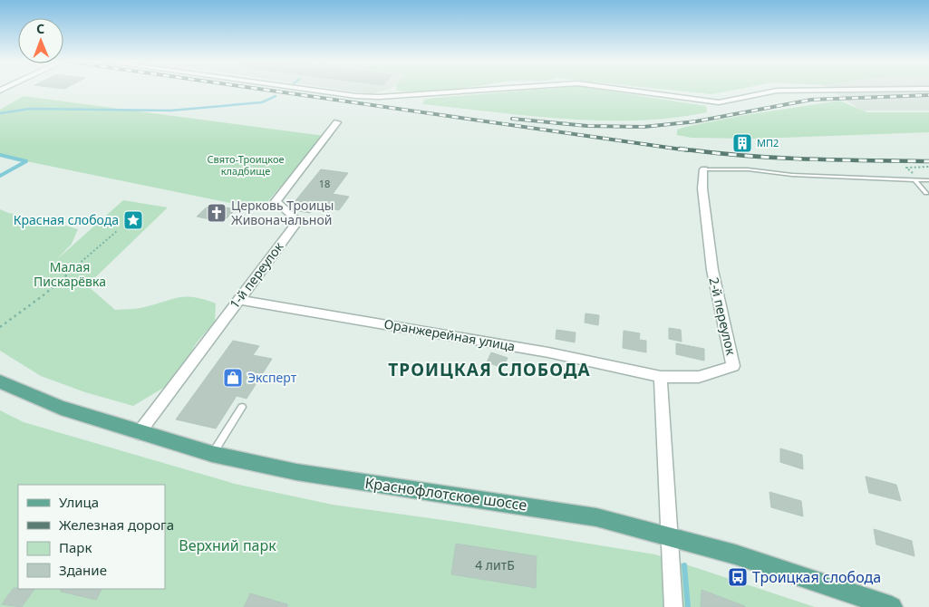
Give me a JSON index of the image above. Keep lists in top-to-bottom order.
{
  "streets": {
    "main road": ["Краснофлотское шоссе"],
    "street": ["1-й переулок", "2-й переулок", "Оранжерейная улица"]
  },
  "crossings": [
    ["1-й переулок", "Оранжерейная улица"],
    ["1-й переулок", "Краснофлотское шоссе"],
    ["2-й переулок", "Оранжерейная улица"]
  ],
  "districts": ["ТРОИЦКАЯ СЛОБОДА"],
  "parks": ["Свято-Троицкое кладбище", "Малая Пискарёвка", "Верхний парк"],
  "places": {
    "building": ["МП2"],
    "church": ["Церковь Троицы Живоначальной"],
    "place": ["Красная слобода"],
    "shop": ["Эксперт"],
    "bus stop": ["Троицкая слобода"]
  },
  "house_numbers": ["18", "4 литБ"],
  "legend": [
    "Улица",
    "Железная дорога",
    "Парк",
    "Здание"
  ],
  "north": "top"
}
